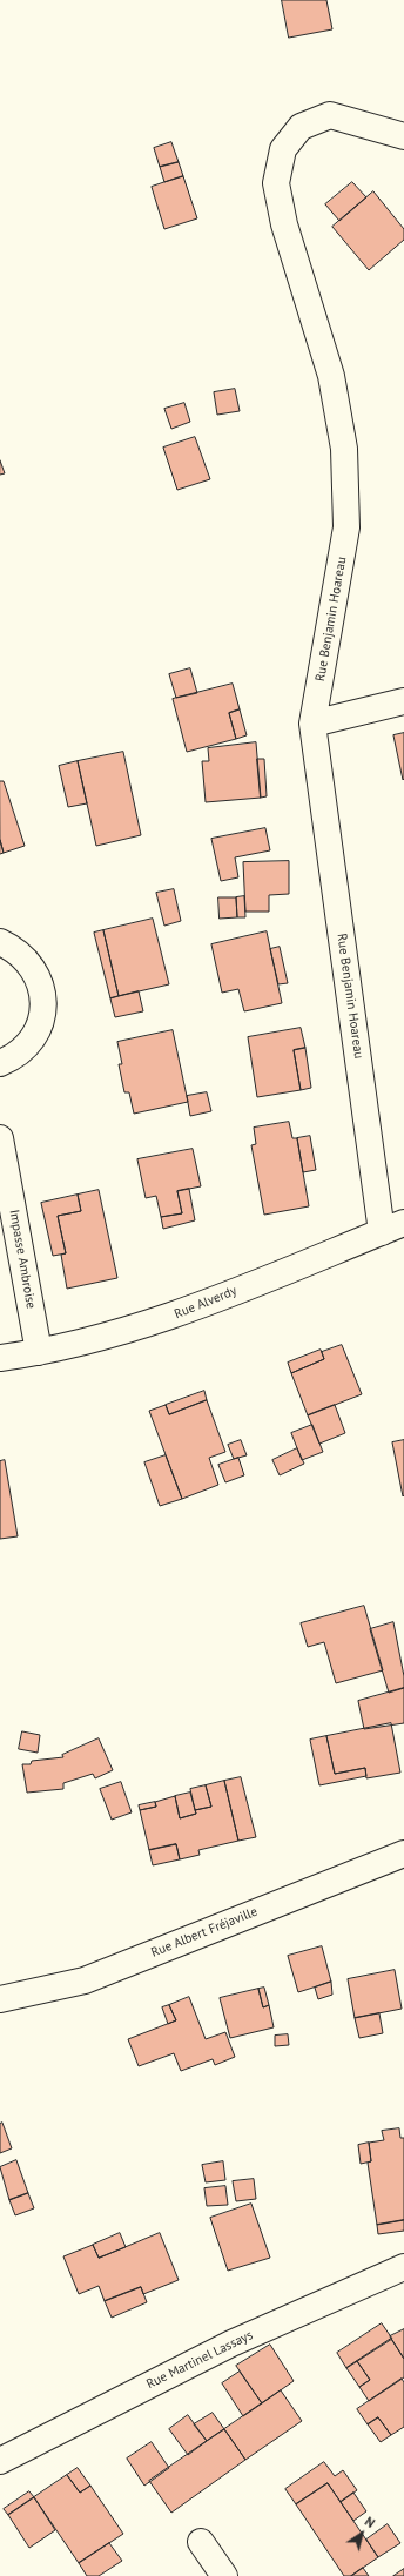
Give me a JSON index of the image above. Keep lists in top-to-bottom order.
{
  "streets": {
    "street": [
      "Rue Benjamin Hoareau",
      "Impasse Ambroise",
      "Rue Alverdy",
      "Rue Albert Fréjaville",
      "Rue Martinel Lassays"
    ]
  },
  "crossings": [
    ["Rue Benjamin Hoareau", "Rue Alverdy"],
    ["Impasse Ambroise", "Rue Alverdy"]
  ],
  "north": "top right"
}
